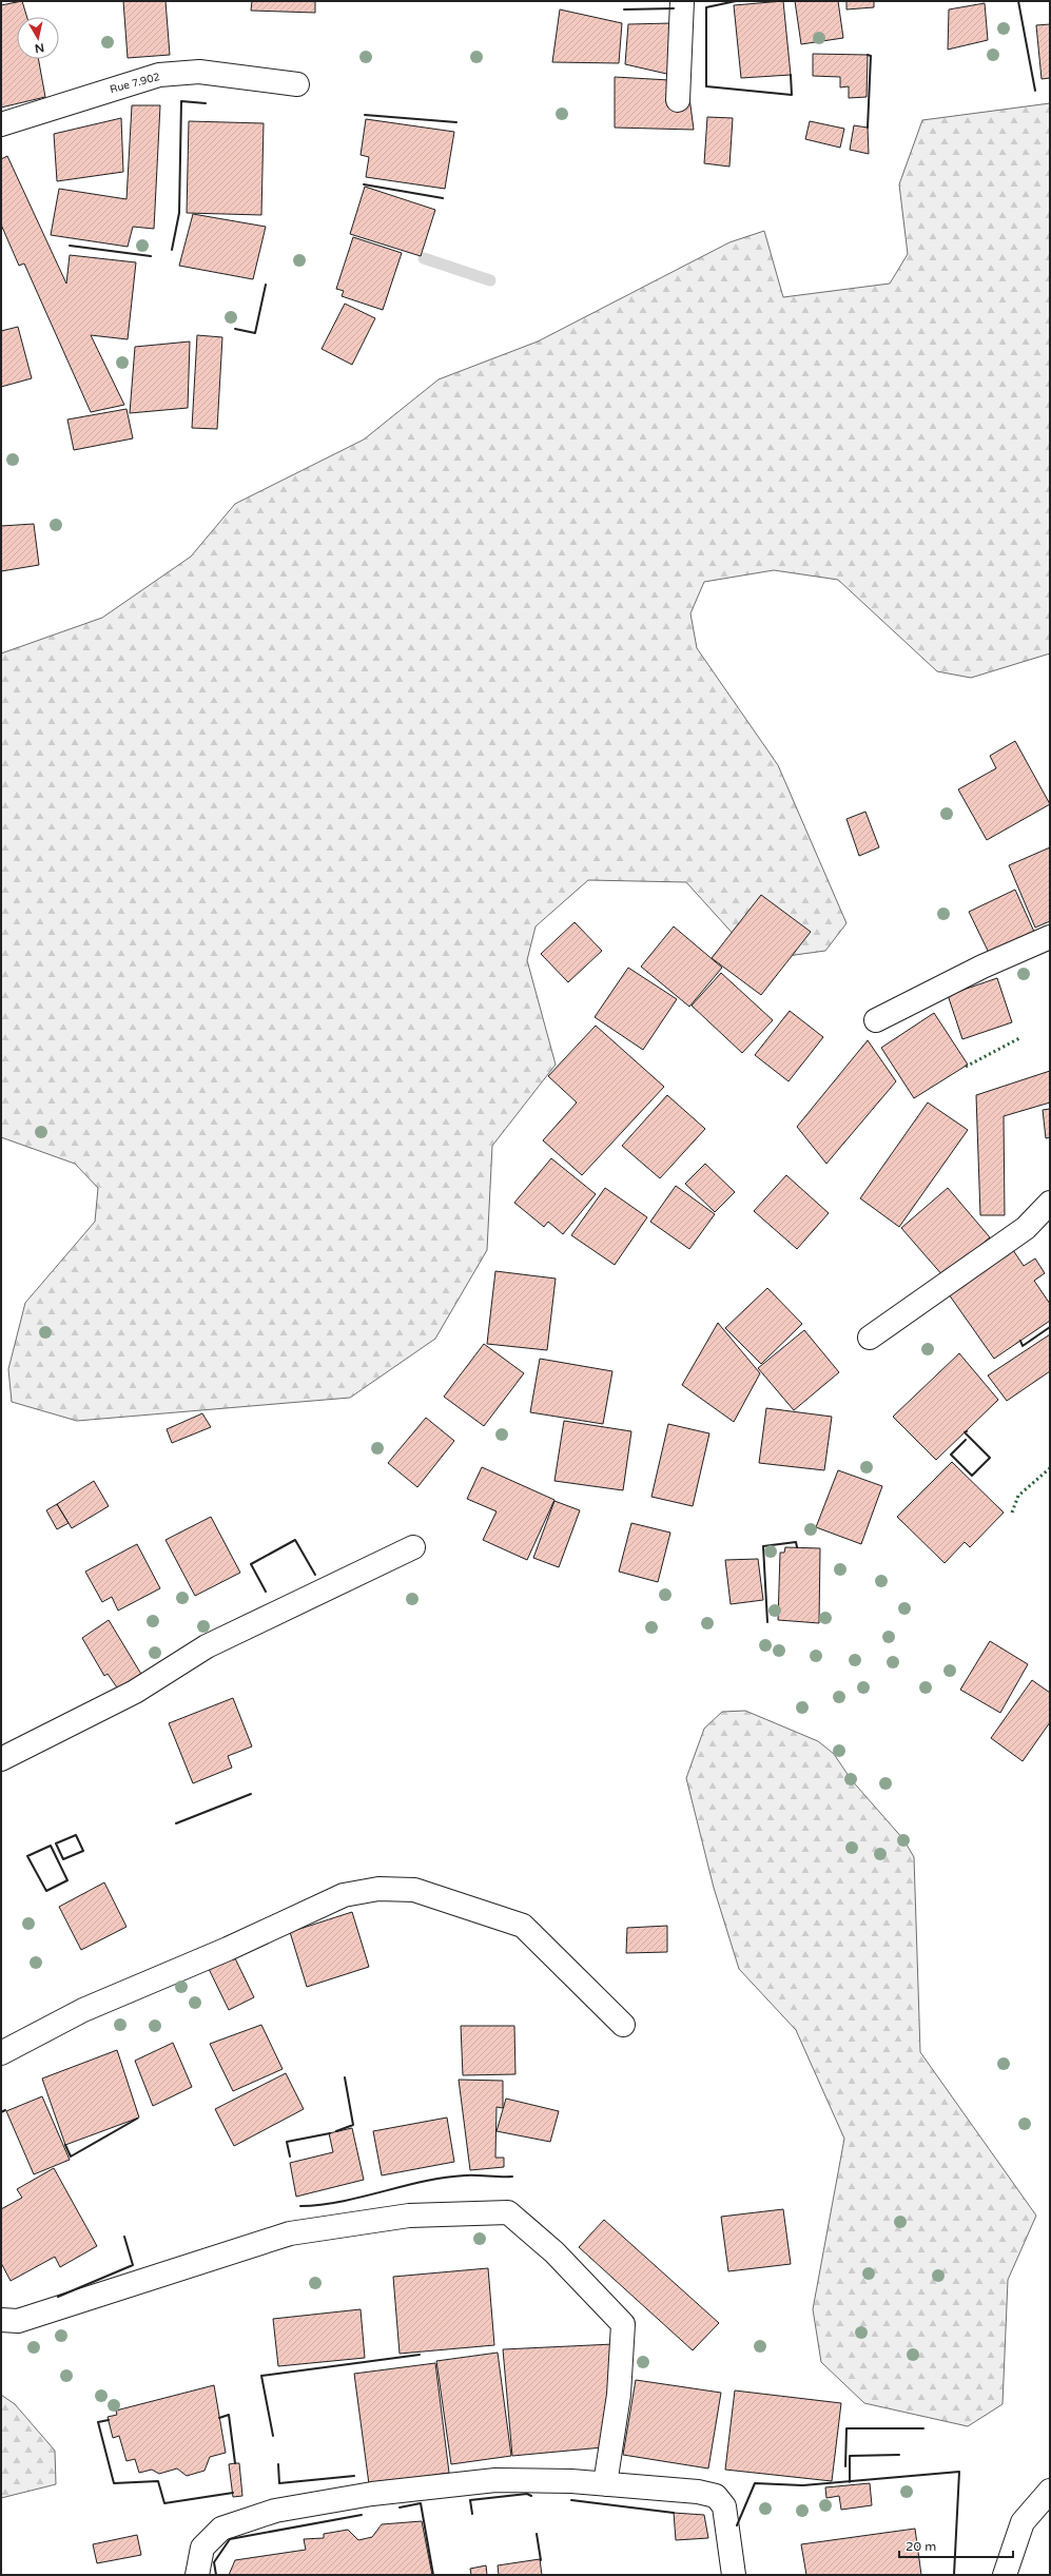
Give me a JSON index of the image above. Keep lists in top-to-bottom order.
{
  "streets": {
    "street": ["Rue 7.902"]
  },
  "scale_bar": "20 m",
  "north": "bottom"
}
